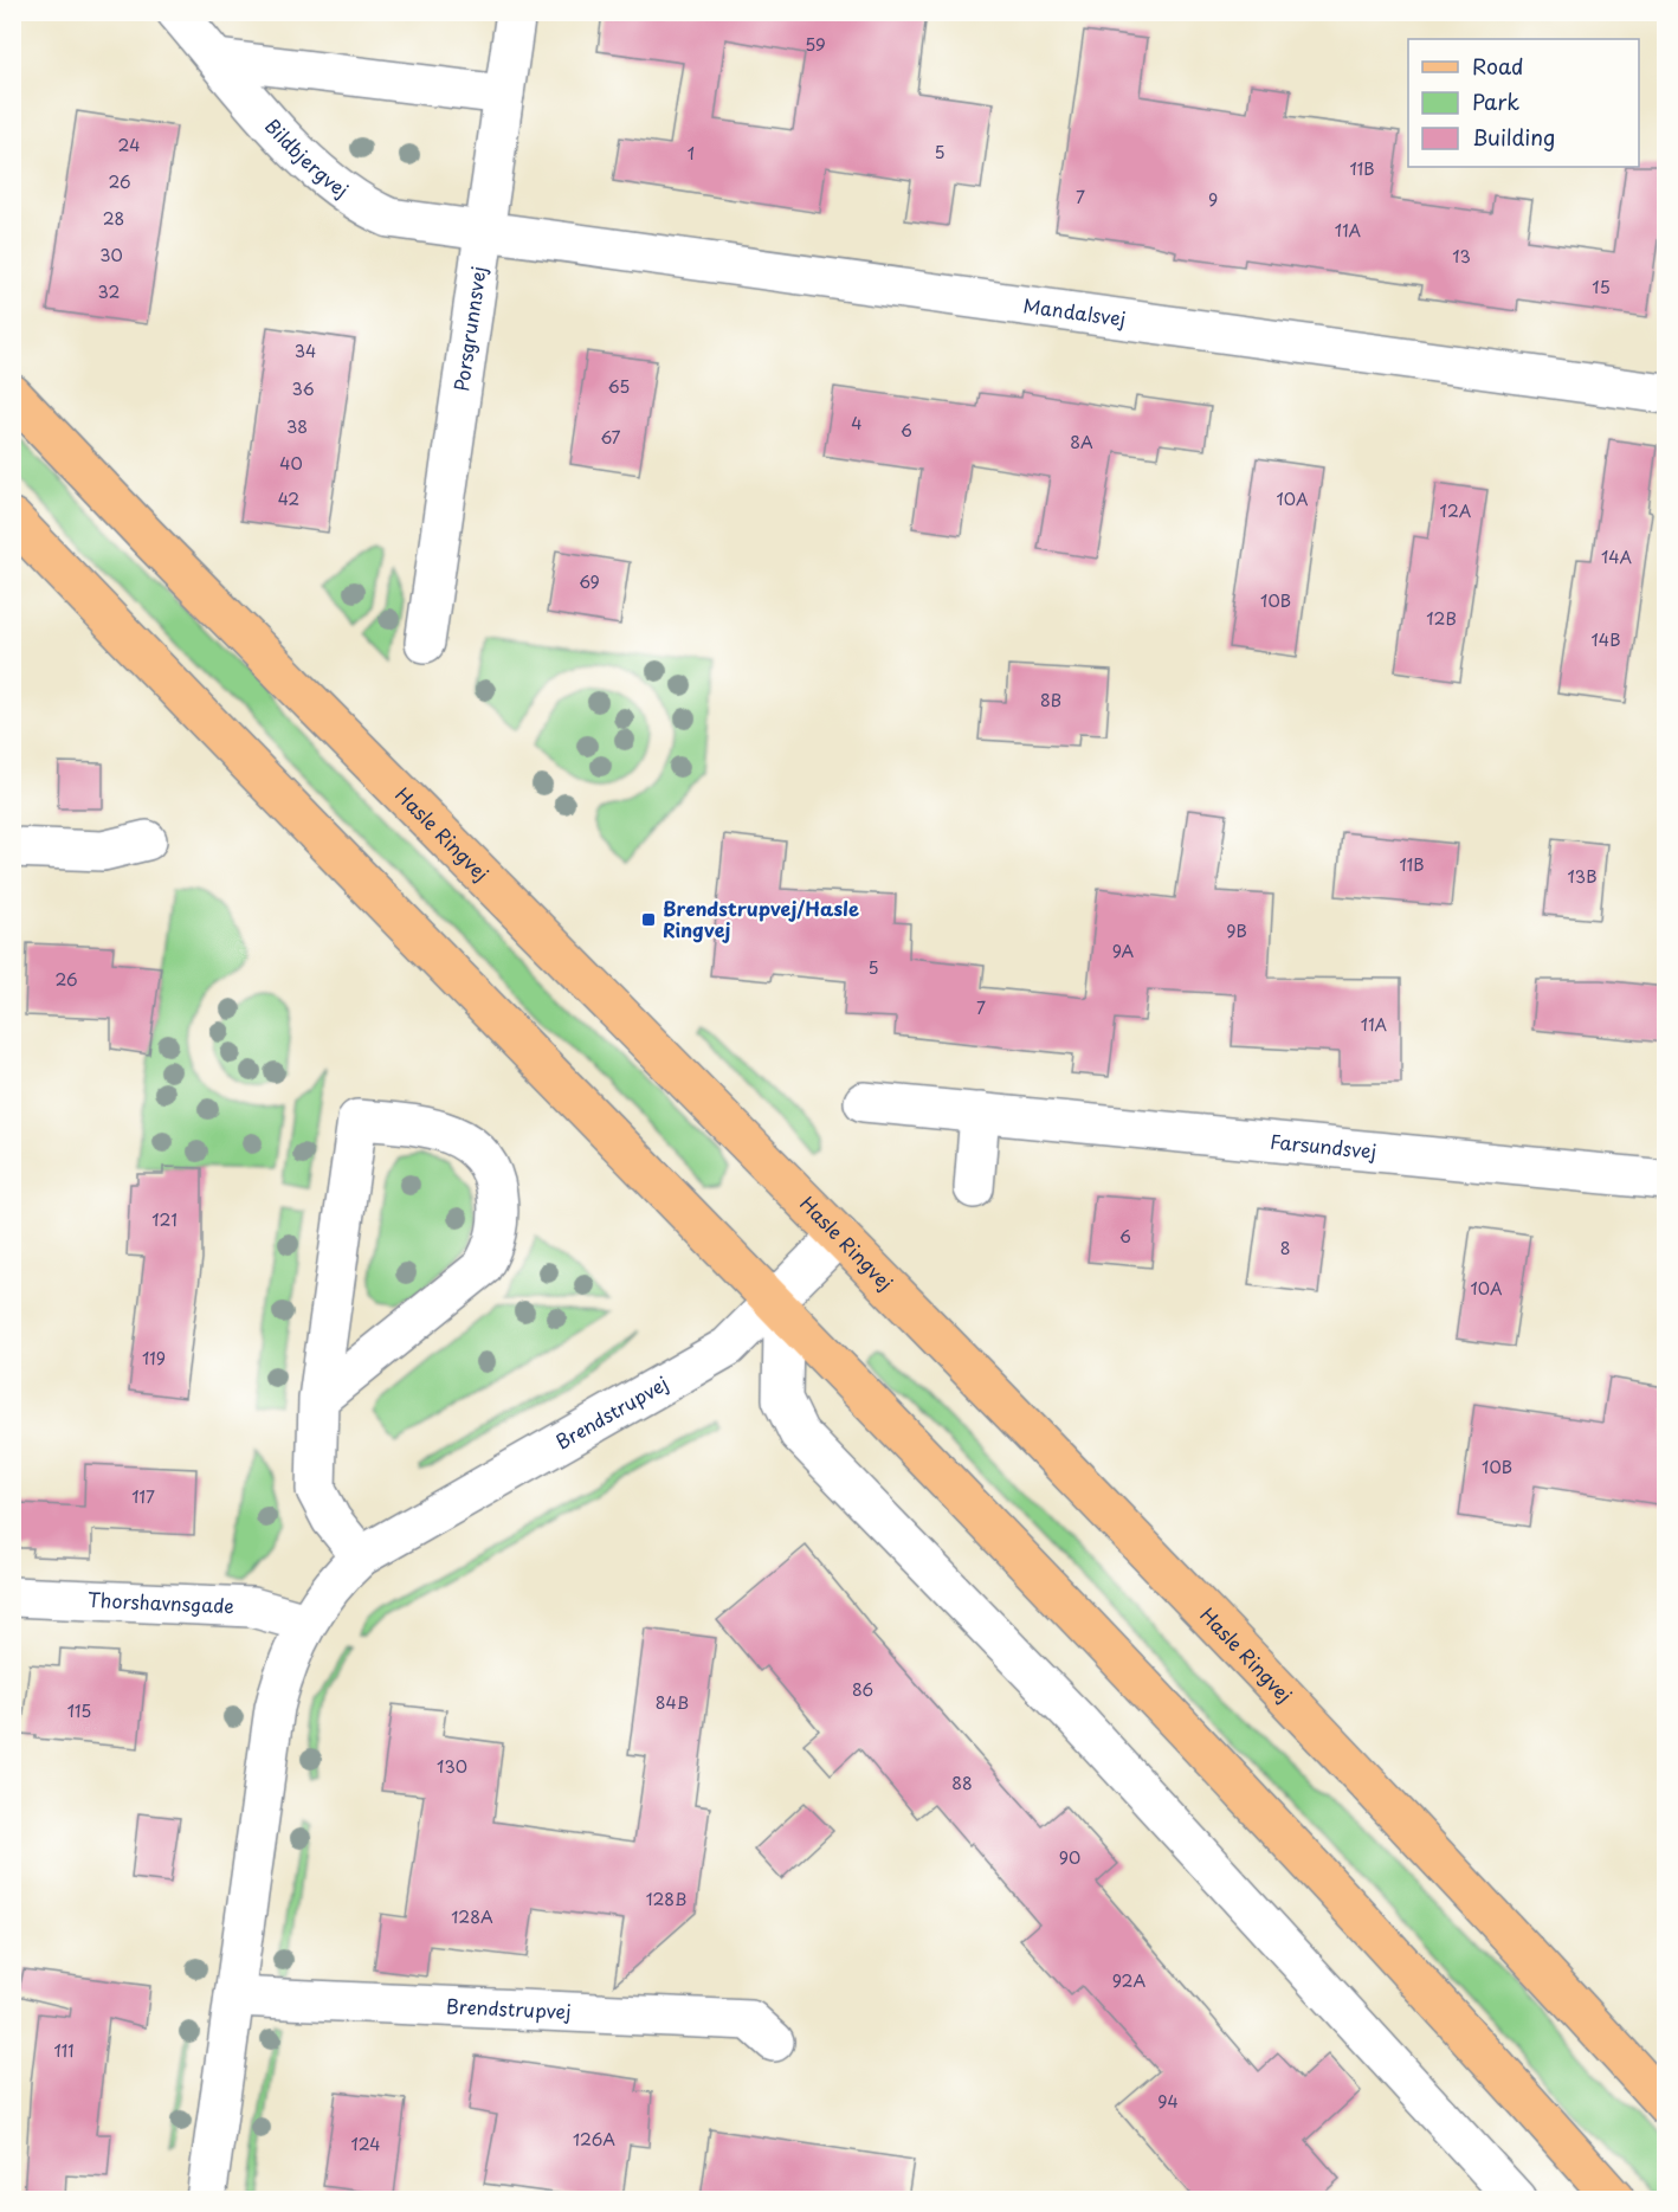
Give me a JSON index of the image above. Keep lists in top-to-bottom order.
{
  "streets": {
    "main road": ["Hasle Ringvej"],
    "street": [
      "Bildbjergvej",
      "Mandalsvej",
      "Porsgrunnsvej",
      "Farsundsvej",
      "Brendstrupvej",
      "Thorshavnsgade"
    ]
  },
  "crossings": [
    ["Bildbjergvej", "Mandalsvej"],
    ["Bildbjergvej", "Porsgrunnsvej"],
    ["Mandalsvej", "Porsgrunnsvej"],
    ["Hasle Ringvej", "Brendstrupvej"],
    ["Brendstrupvej", "Thorshavnsgade"]
  ],
  "places": {
    "transit": ["Brendstrupvej/Hasle Ringvej"]
  },
  "house_numbers": [
    "59",
    "24",
    "5",
    "1",
    "11B",
    "26",
    "7",
    "9",
    "28",
    "11A",
    "30",
    "13",
    "15",
    "32",
    "34",
    "65",
    "36",
    "4",
    "38",
    "6",
    "67",
    "8A",
    "40",
    "42",
    "10A",
    "12A",
    "14A",
    "69",
    "10B",
    "12B",
    "14B",
    "8B",
    "11B",
    "13B",
    "9B",
    "9A",
    "5",
    "26",
    "7",
    "11A",
    "121",
    "6",
    "8",
    "10A",
    "119",
    "10B",
    "117",
    "86",
    "84B",
    "115",
    "130",
    "88",
    "90",
    "128B",
    "128A",
    "92A",
    "111",
    "94",
    "126A",
    "124"
  ],
  "legend": ["Road", "Park", "Building"]
}
